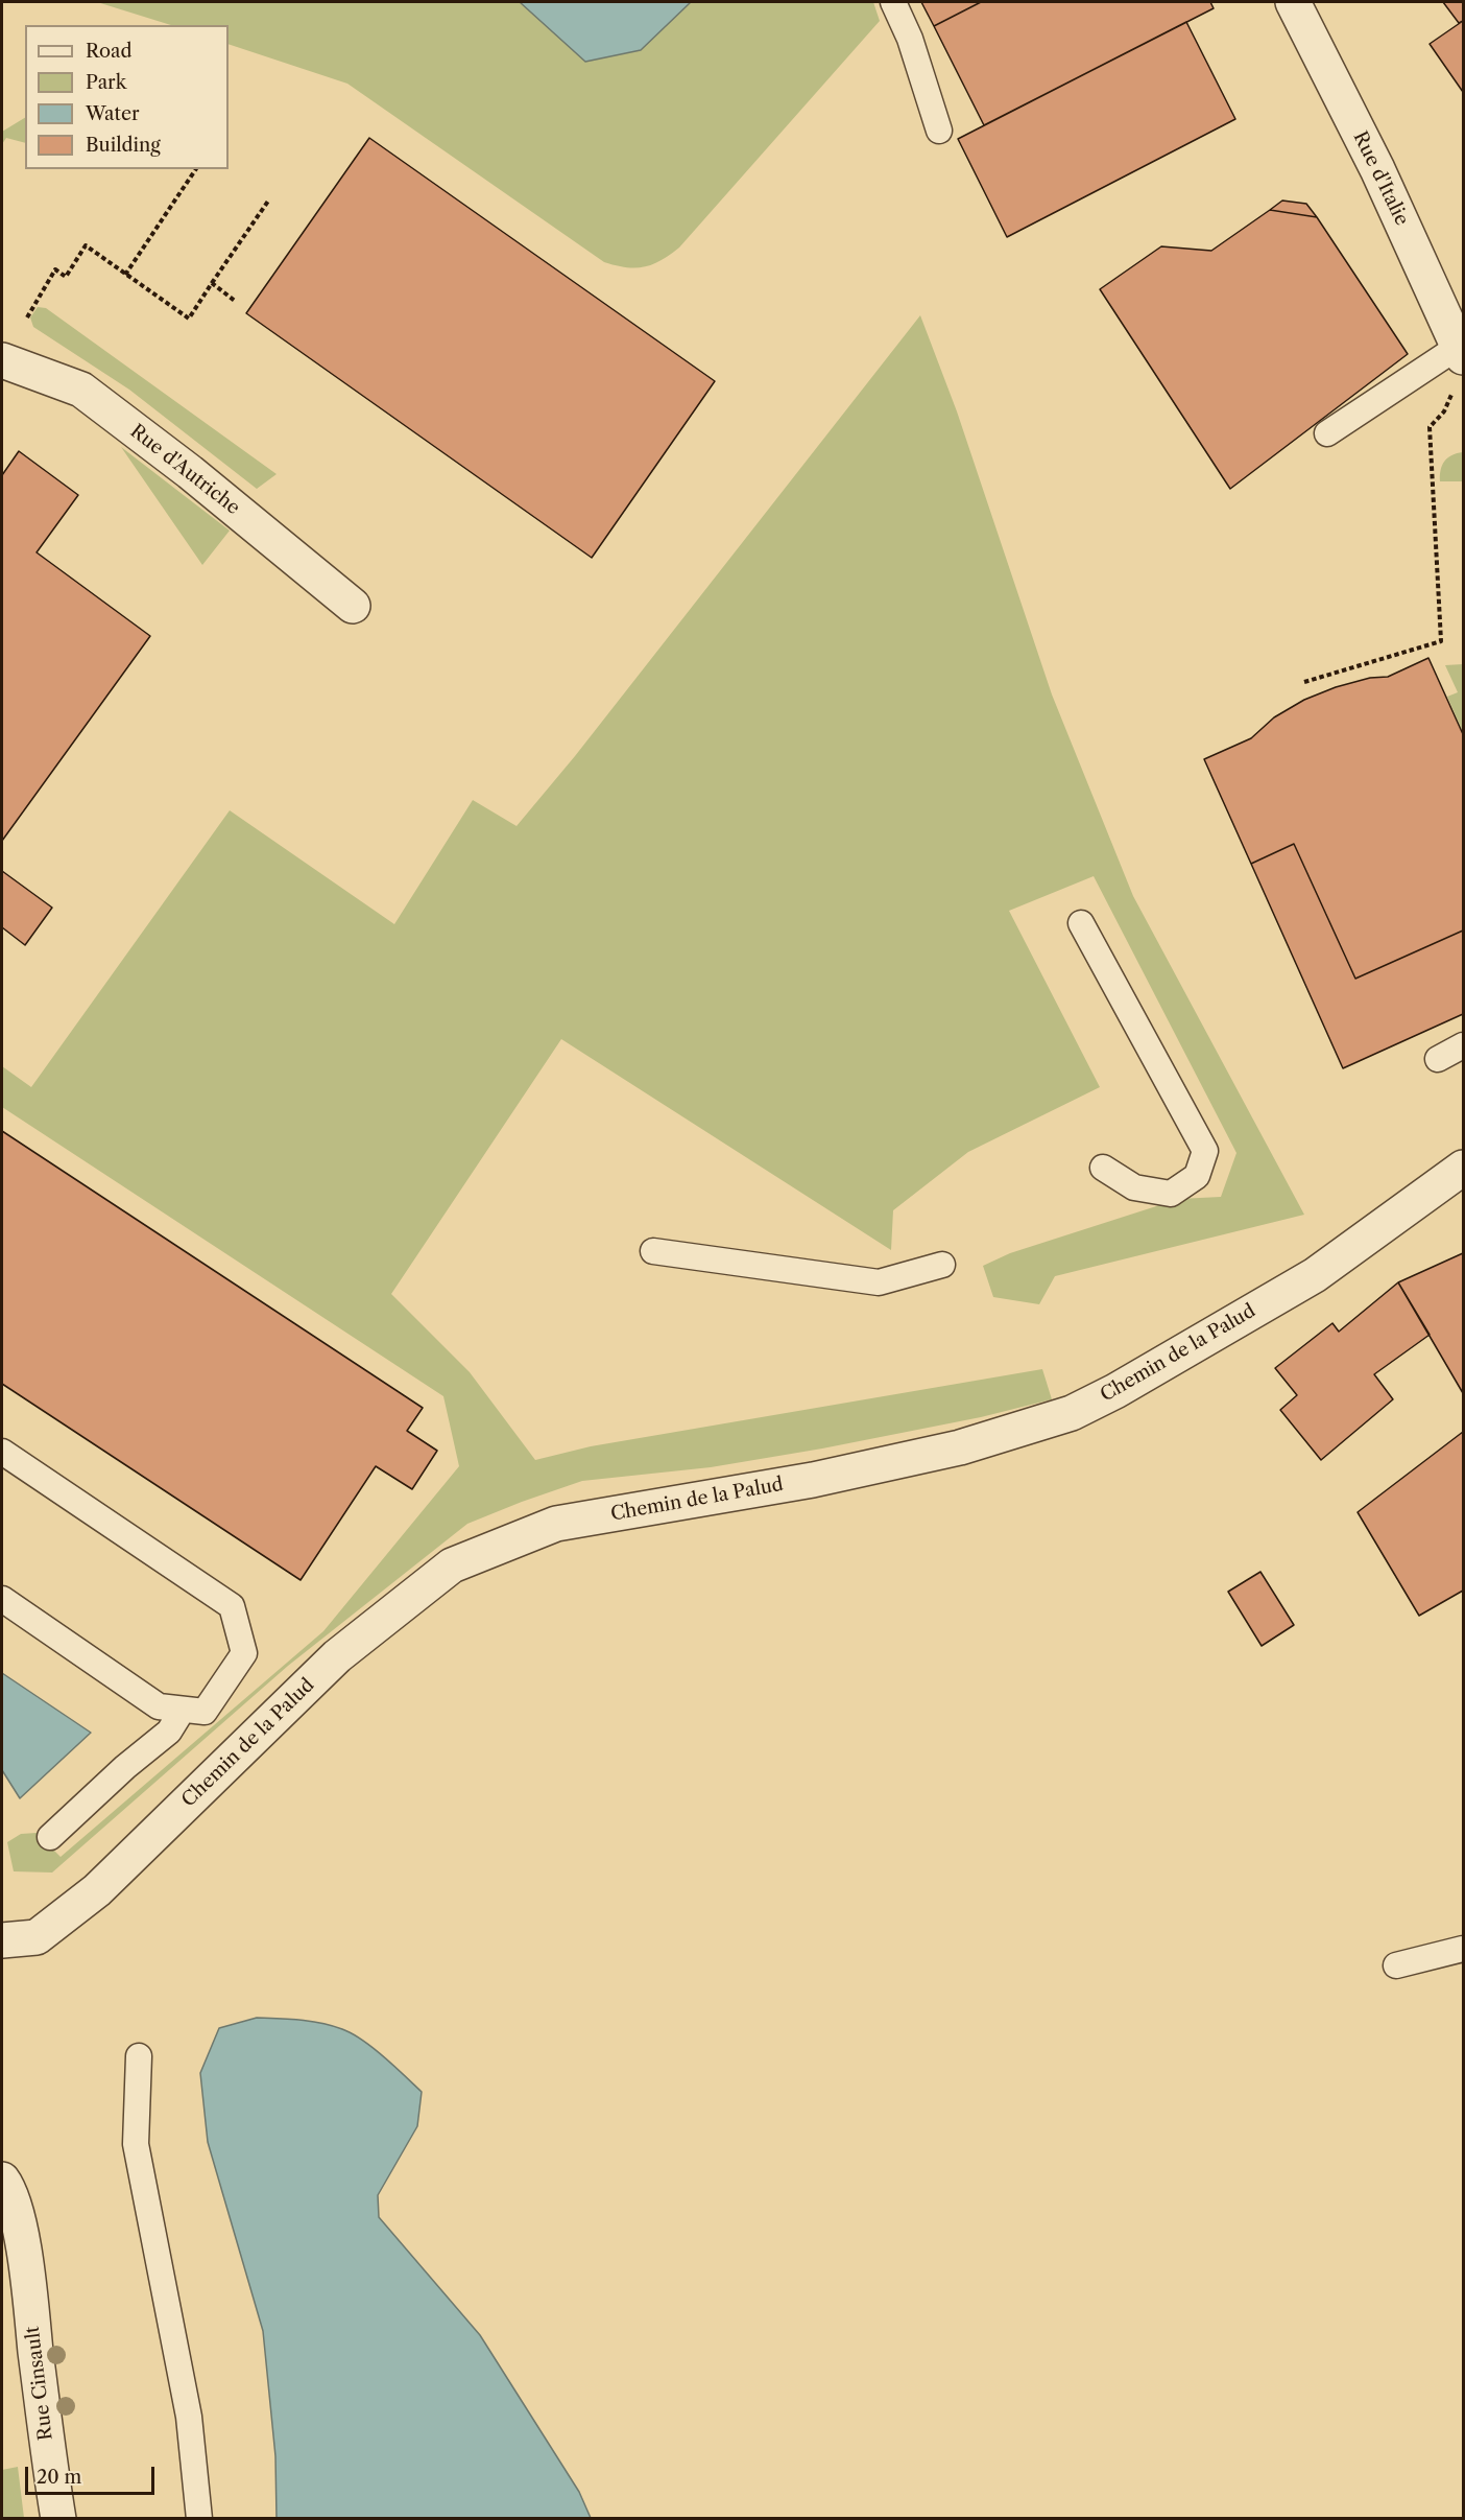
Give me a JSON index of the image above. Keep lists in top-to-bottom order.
{
  "streets": {
    "street": [
      "Rue d'Italie",
      "Rue d'Autriche",
      "Chemin de la Palud",
      "Rue Cinsault"
    ]
  },
  "legend": [
    "Road",
    "Park",
    "Water",
    "Building"
  ],
  "scale_bar": "20 m"
}
